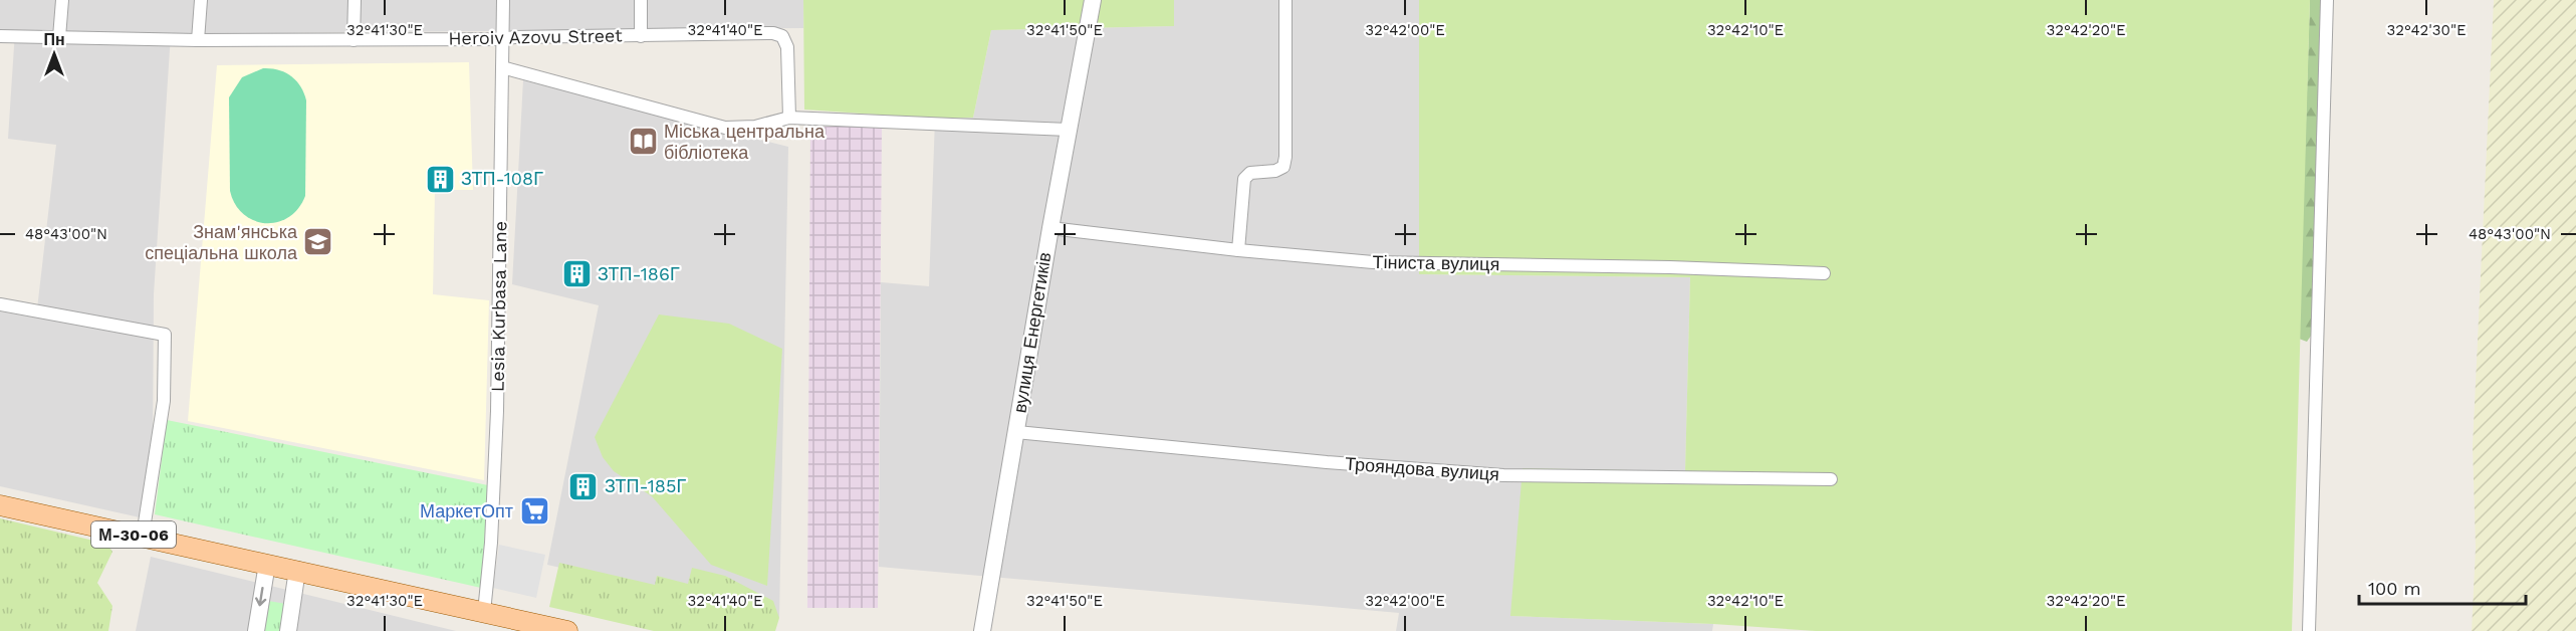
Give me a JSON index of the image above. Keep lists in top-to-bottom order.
{
  "streets": {
    "main road": ["М-30-06"],
    "street": [
      "Heroiv Azovu Street",
      "Тіниста вулиця",
      "Lesia Kurbasa Lane",
      "вулиця Енергетиків",
      "Трояндова вулиця"
    ]
  },
  "crossings": [
    ["Heroiv Azovu Street", "Lesia Kurbasa Lane"],
    ["Тіниста вулиця", "вулиця Енергетиків"],
    ["Lesia Kurbasa Lane", "М-30-06"],
    ["вулиця Енергетиків", "Трояндова вулиця"]
  ],
  "places": {
    "library": ["Міська центральна бібліотека"],
    "building": ["ЗТП-108Г", "ЗТП-186Г", "ЗТП-185Г"],
    "school or university": ["Знам'янська спеціальна школа"],
    "supermarket": ["МаркетОпт"]
  },
  "scale_bar": "100 m",
  "north": "top",
  "coordinates": [
    "32°41'30\"E",
    "32°41'40\"E",
    "32°41'50\"E",
    "32°42'00\"E",
    "32°42'10\"E",
    "32°42'20\"E",
    "32°42'30\"E",
    "48°43'00\"N"
  ]
}
